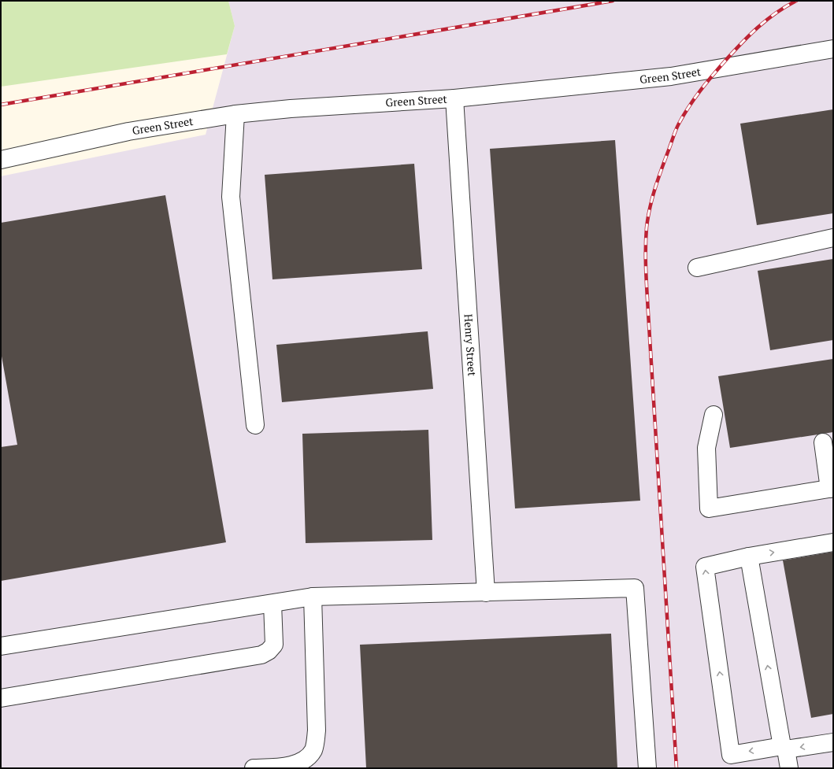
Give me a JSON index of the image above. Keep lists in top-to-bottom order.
{
  "streets": {
    "street": ["Green Street", "Henry Street"]
  },
  "crossings": [
    ["Green Street", "Henry Street"]
  ]
}
